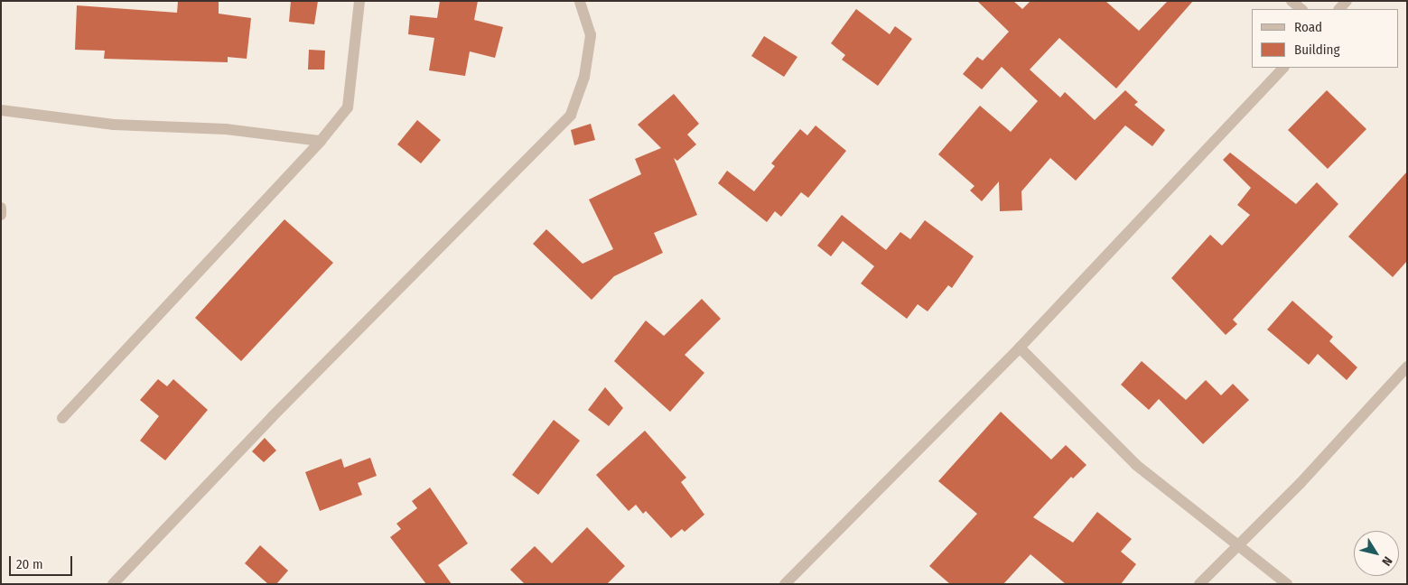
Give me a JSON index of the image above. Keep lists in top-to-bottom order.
{
  "legend": ["Road", "Building"],
  "scale_bar": "20 m",
  "north": "bottom right"
}
